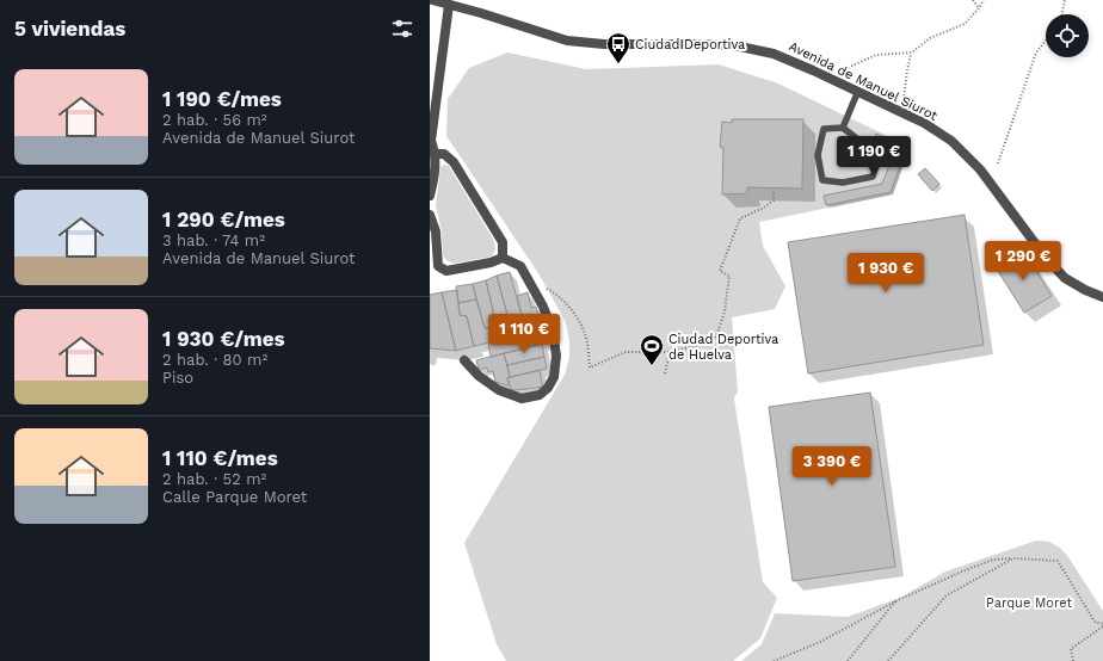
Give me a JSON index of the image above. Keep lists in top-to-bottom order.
{
  "streets": {
    "street": ["Avenida de Manuel Siurot"]
  },
  "parks": ["Parque Moret"],
  "places": {
    "bus stop": ["Ciudad Deportiva"],
    "sports": ["Ciudad Deportiva de Huelva"]
  },
  "page": {
    "heading": "5 viviendas",
    "list": [
      {
        "name": "1 190 €/mes",
        "note": "2 hab. · 56 m² · Avenida de Manuel Siurot"
      },
      {
        "name": "1 290 €/mes",
        "note": "3 hab. · 74 m² · Avenida de Manuel Siurot"
      },
      {
        "name": "1 930 €/mes",
        "note": "2 hab. · 80 m² · Piso"
      },
      {
        "name": "1 110 €/mes",
        "note": "2 hab. · 52 m² · Calle Parque Moret"
      }
    ],
    "price": [
      "1 190 €",
      "1 290 €",
      "1 930 €",
      "1 110 €",
      "3 390 €"
    ]
  }
}
